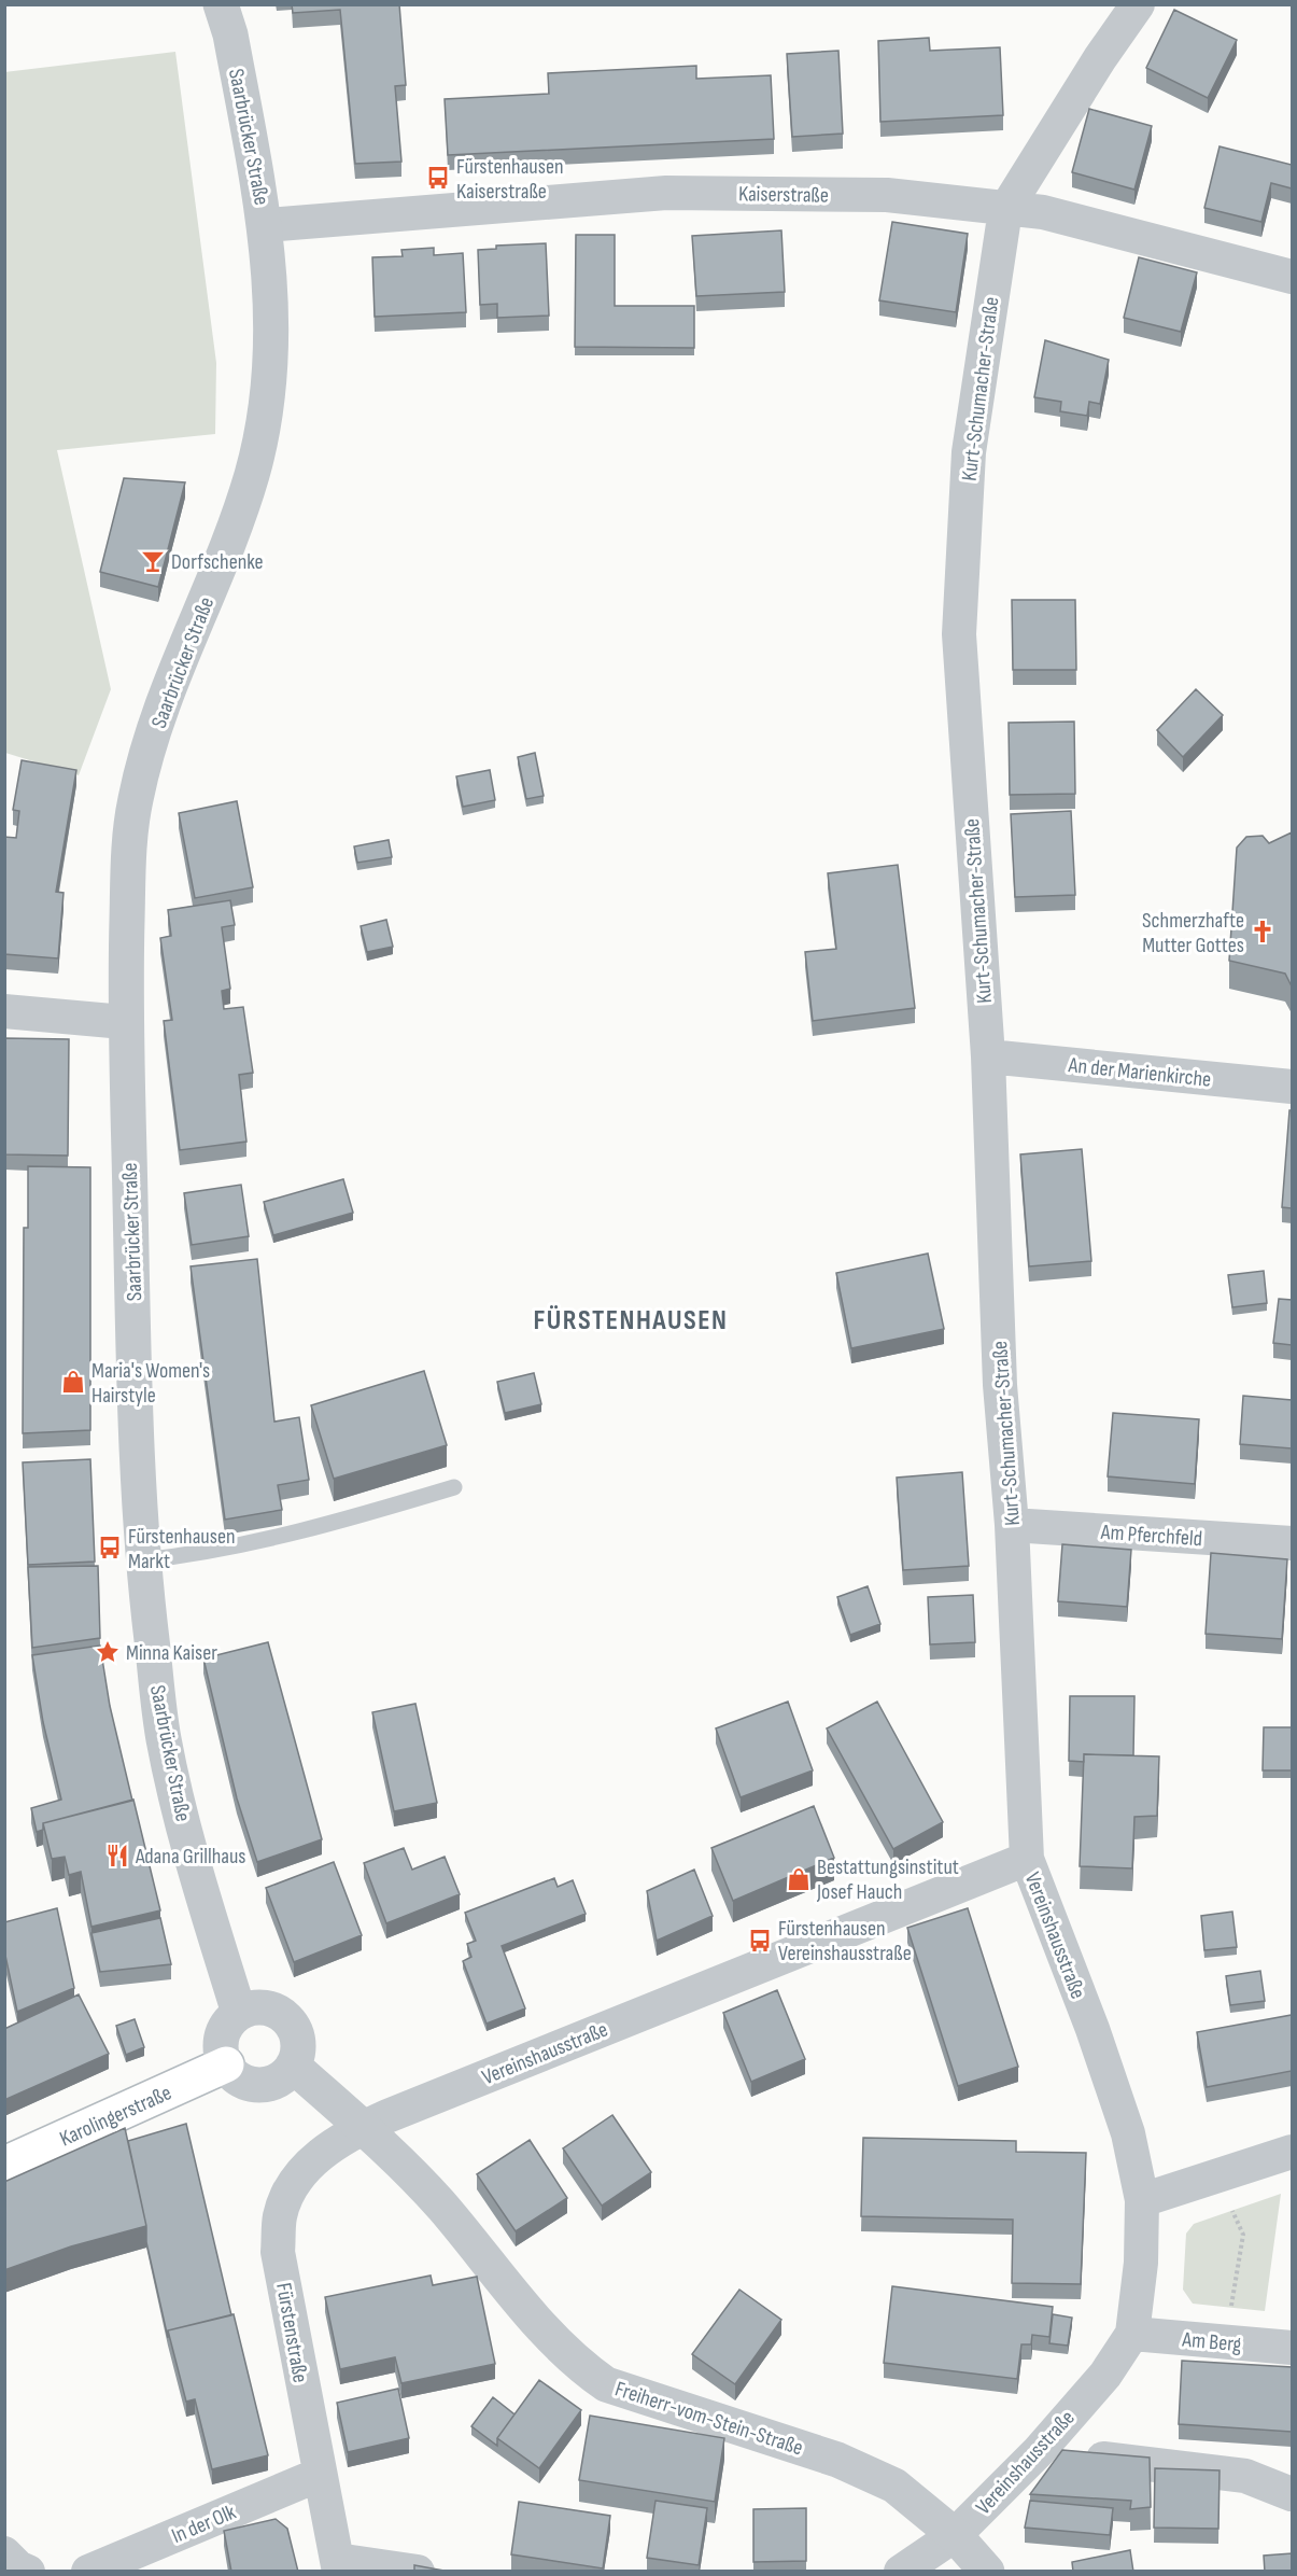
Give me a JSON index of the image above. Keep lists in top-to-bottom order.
{
  "streets": {
    "main road": ["Karolingerstraße"],
    "street": [
      "Saarbrücker Straße",
      "Kaiserstraße",
      "Kurt-Schumacher-Straße",
      "An der Marienkirche",
      "Am Pferchfeld",
      "Vereinshausstraße",
      "Fürstenstraße",
      "Am Berg",
      "Freiherr-vom-Stein-Straße",
      "In der Olk"
    ]
  },
  "crossings": [
    ["Saarbrücker Straße", "Kaiserstraße"],
    ["Saarbrücker Straße", "Karolingerstraße"],
    ["Saarbrücker Straße", "Freiherr-vom-Stein-Straße"],
    ["Kaiserstraße", "Kurt-Schumacher-Straße"],
    ["Kurt-Schumacher-Straße", "An der Marienkirche"],
    ["Kurt-Schumacher-Straße", "Am Pferchfeld"],
    ["Kurt-Schumacher-Straße", "Vereinshausstraße"],
    ["Vereinshausstraße", "Fürstenstraße"],
    ["Vereinshausstraße", "Am Berg"],
    ["Vereinshausstraße", "Freiherr-vom-Stein-Straße"],
    ["Karolingerstraße", "Freiherr-vom-Stein-Straße"],
    ["Fürstenstraße", "Freiherr-vom-Stein-Straße"],
    ["Fürstenstraße", "In der Olk"]
  ],
  "districts": ["FÜRSTENHAUSEN"],
  "places": {
    "bus stop": ["Fürstenhausen Kaiserstraße", "Fürstenhausen Markt", "Fürstenhausen Vereinshausstraße"],
    "bar": ["Dorfschenke"],
    "church": ["Schmerzhafte Mutter Gottes"],
    "shop": ["Maria's Women's Hairstyle", "Bestattungsinstitut Josef Hauch"],
    "place": ["Minna Kaiser"],
    "restaurant": ["Adana Grillhaus"]
  }
}
